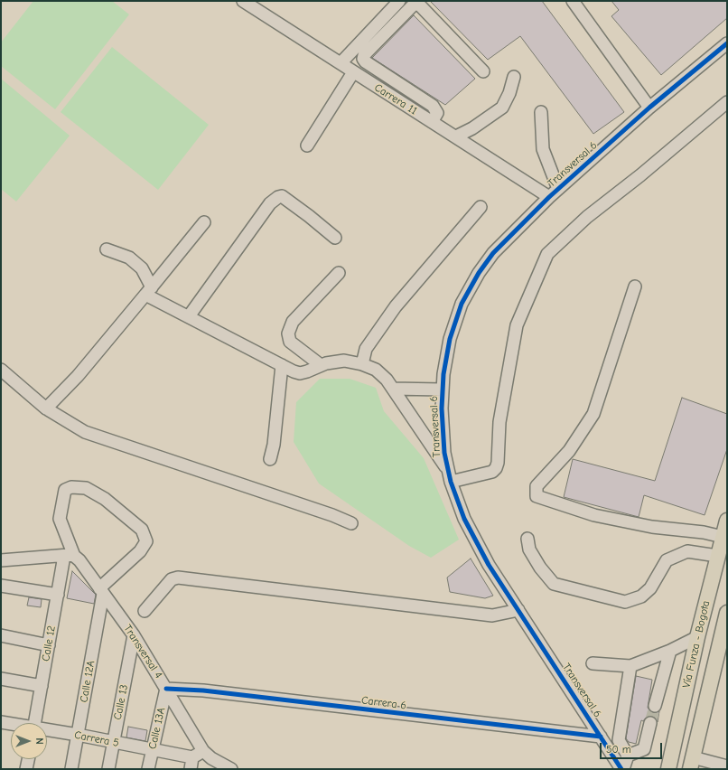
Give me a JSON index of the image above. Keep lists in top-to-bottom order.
{
  "streets": {
    "main road": ["Vía Funza - Bogota"],
    "street": [
      "Carrera 11",
      "Transversal 6",
      "Calle 12",
      "Transversal 4",
      "Calle 12A",
      "Calle 13",
      "Carrera 6",
      "Calle 13A",
      "Carrera 5"
    ]
  },
  "crossings": [
    ["Carrera 11", "Transversal 6"],
    ["Transversal 6", "Carrera 6"],
    ["Calle 12", "Transversal 4"],
    ["Transversal 4", "Calle 12A"],
    ["Transversal 4", "Calle 13"],
    ["Transversal 4", "Carrera 6"],
    ["Transversal 4", "Calle 13A"],
    ["Calle 12A", "Carrera 5"],
    ["Calle 13", "Carrera 5"],
    ["Carrera 6", "Calle 13A"],
    ["Calle 13A", "Carrera 5"]
  ],
  "scale_bar": "50 m",
  "north": "right"
}
